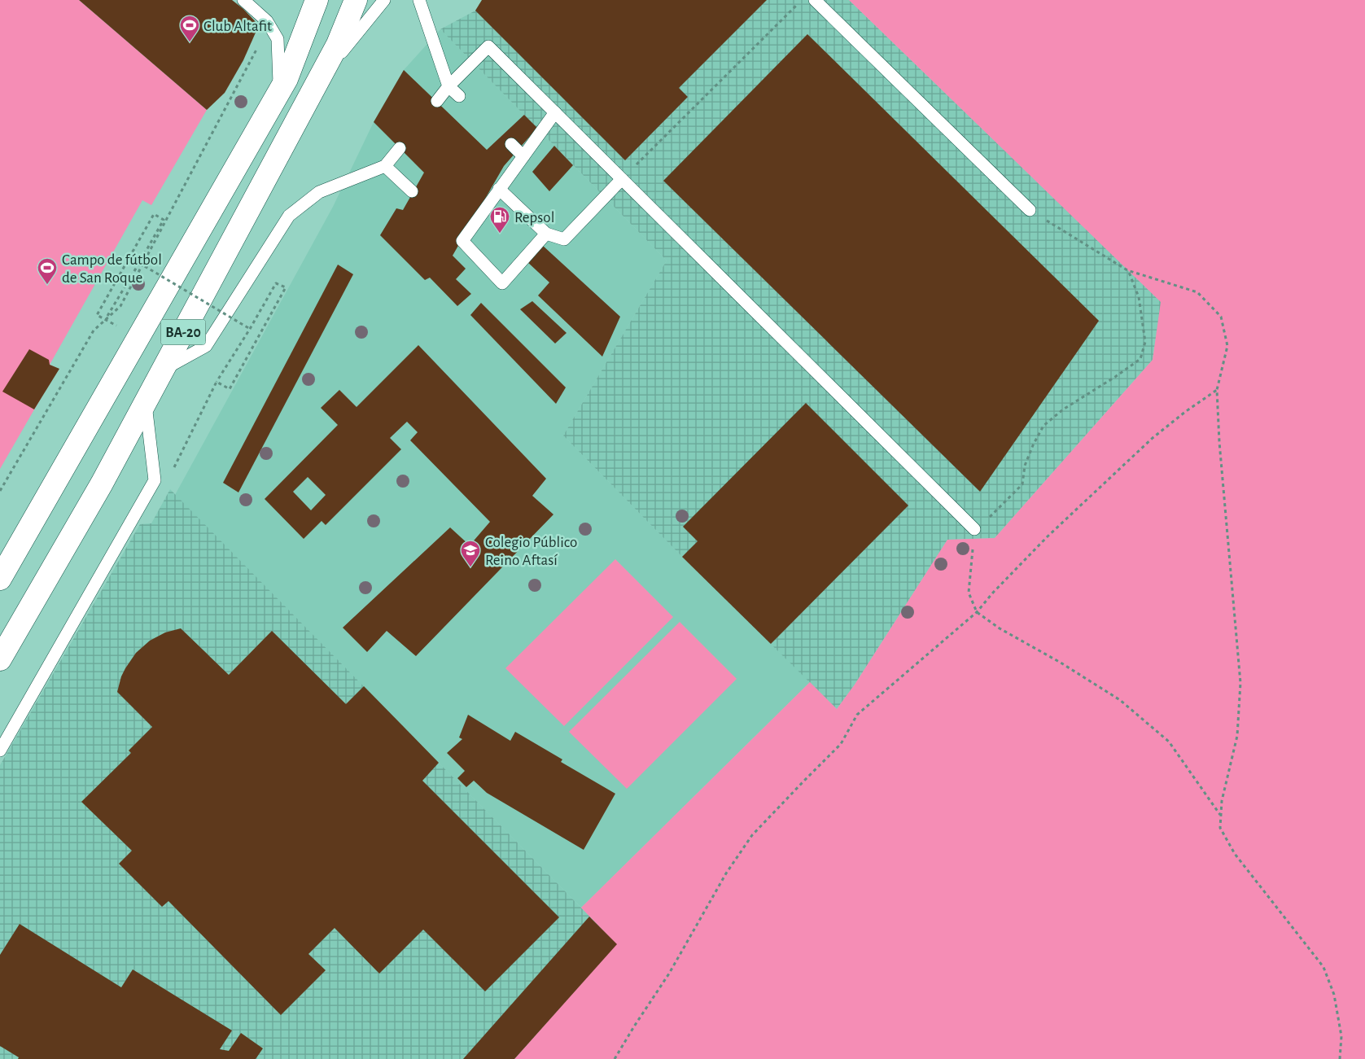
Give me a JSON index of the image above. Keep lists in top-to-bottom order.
{
  "streets": {
    "highway": ["BA-20"]
  },
  "places": {
    "sports": ["Club Altafit", "Campo de fútbol de San Roque"],
    "fuel station": ["Repsol"],
    "school or university": ["Colegio Público Reino Aftasí"]
  }
}
